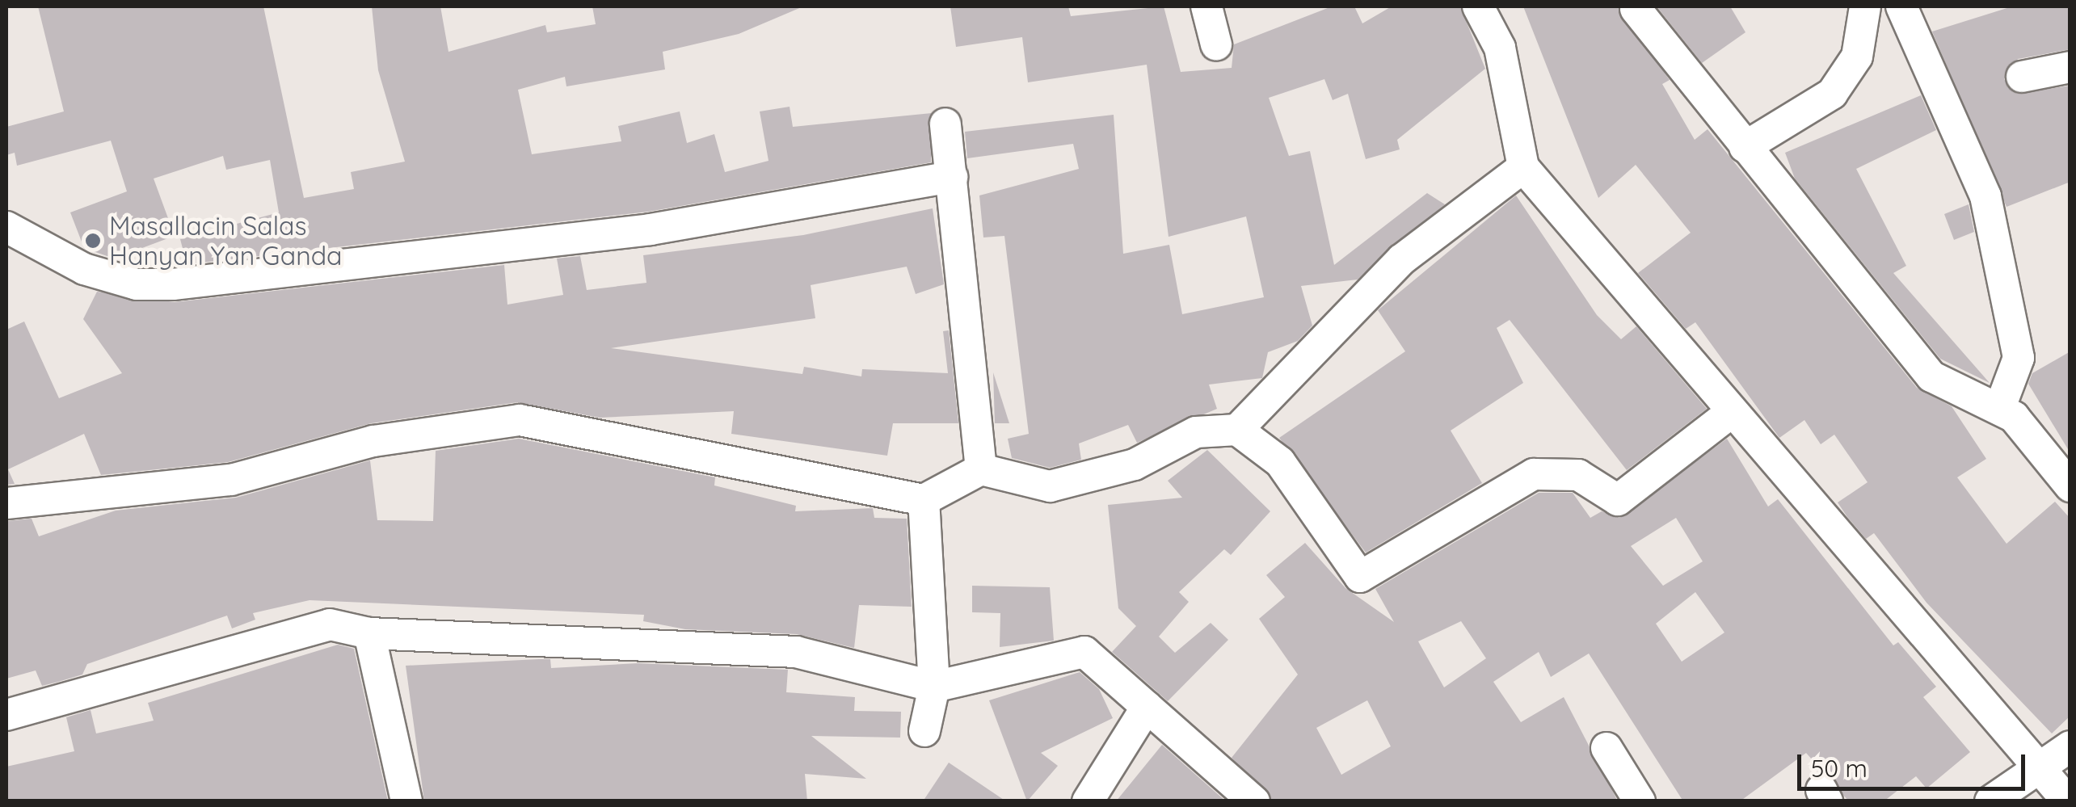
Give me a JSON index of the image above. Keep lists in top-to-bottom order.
{
  "places": ["Masallacin Salas Hanyan Yan Ganda"],
  "scale_bar": "50 m"
}
